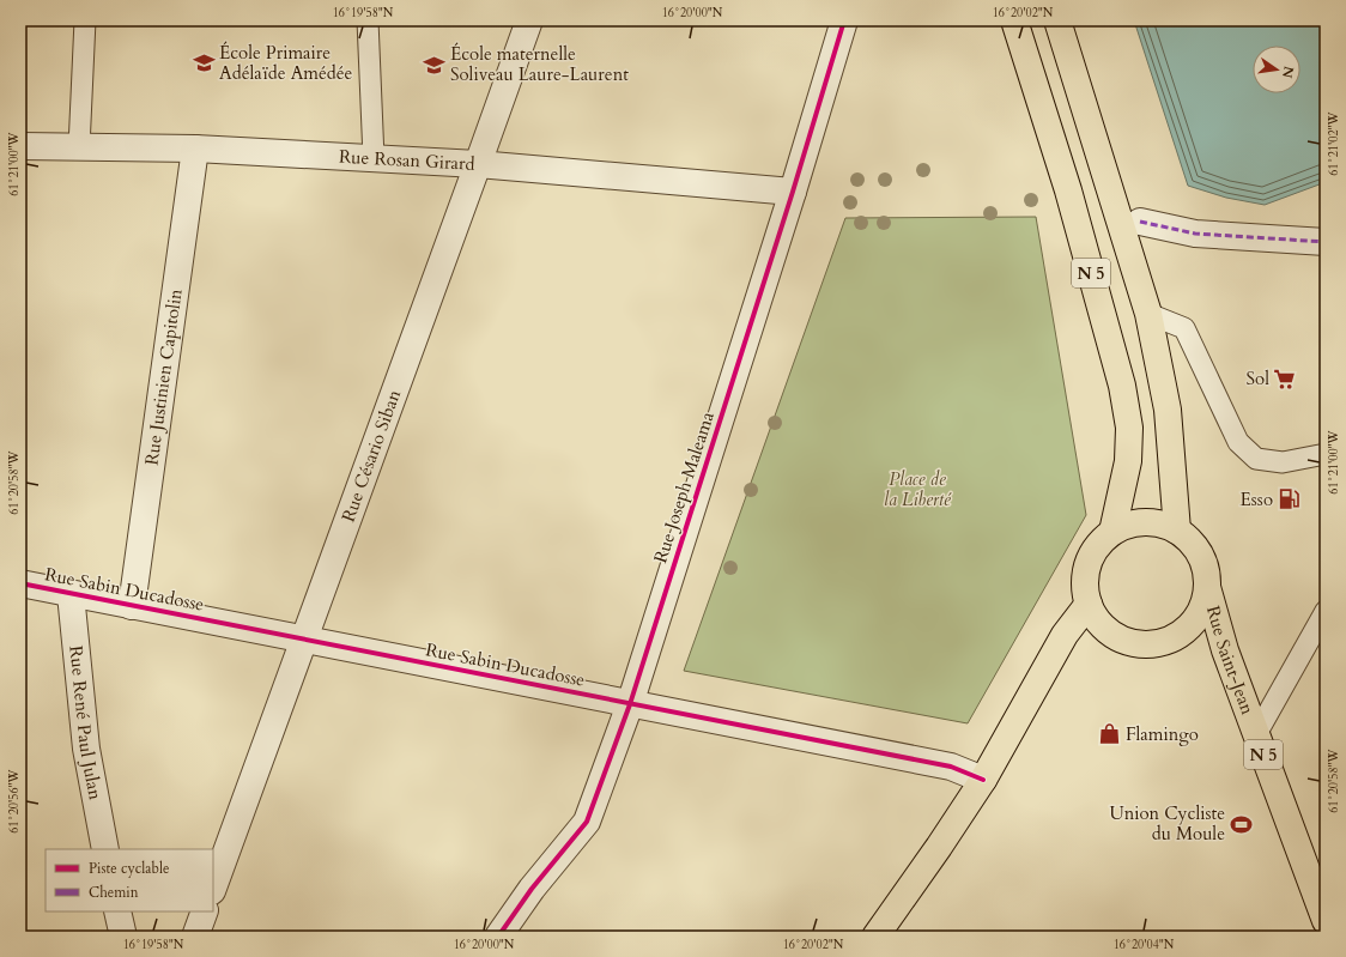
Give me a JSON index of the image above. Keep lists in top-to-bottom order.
{
  "streets": {
    "main road": ["N 5", "Rue Saint-Jean"],
    "street": [
      "Rue Rosan Girard",
      "Rue Justinien Capitolin",
      "Rue Césario Siban",
      "Rue Joseph Maleama",
      "Rue Sabin Ducadosse",
      "Rue René Paul Julan"
    ]
  },
  "crossings": [
    ["Rue Rosan Girard", "Rue Justinien Capitolin"],
    ["Rue Rosan Girard", "Rue Césario Siban"],
    ["Rue Rosan Girard", "Rue Joseph Maleama"],
    ["N 5", "Rue Saint-Jean"],
    ["Rue Justinien Capitolin", "Rue Sabin Ducadosse"],
    ["Rue Césario Siban", "Rue Sabin Ducadosse"],
    ["Rue Joseph Maleama", "Rue Sabin Ducadosse"],
    ["Rue Sabin Ducadosse", "Rue René Paul Julan"]
  ],
  "parks": ["Place de la Liberté"],
  "places": {
    "school or university": ["École Primaire Adélaïde Amédée", "École maternelle Soliveau Laure-Laurent"],
    "supermarket": ["Sol"],
    "fuel station": ["Esso"],
    "shop": ["Flamingo"],
    "sports": ["Union Cycliste du Moule"]
  },
  "legend": ["Piste cyclable", "Chemin"],
  "north": "right",
  "coordinates": [
    "16°19'58\"N",
    "16°20'00\"N",
    "16°20'02\"N",
    "61°21'02\"W",
    "61°21'00\"W",
    "61°20'58\"W",
    "61°20'56\"W",
    "16°20'04\"N"
  ]
}
